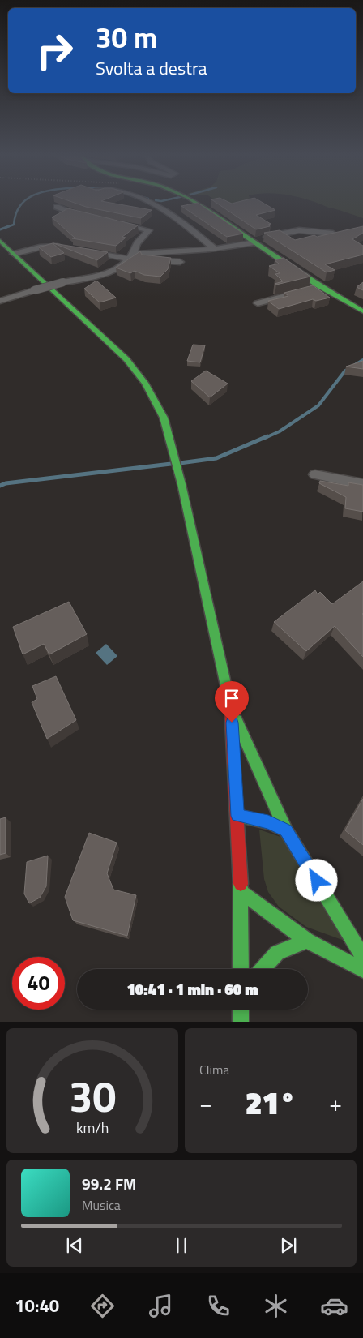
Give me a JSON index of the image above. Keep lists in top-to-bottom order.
{
  "page": {
    "turn": ["30 m", "Svolta a destra"],
    "limit": "40",
    "trip": "10:41 · 1 min · 60 m",
    "tile": "Clima",
    "heat": ["−", "21°", "+"],
    "song": ["99.2 FM", "Musica"],
    "tabs": "10:40",
    "gauge": ["30", "km/h"]
  }
}
